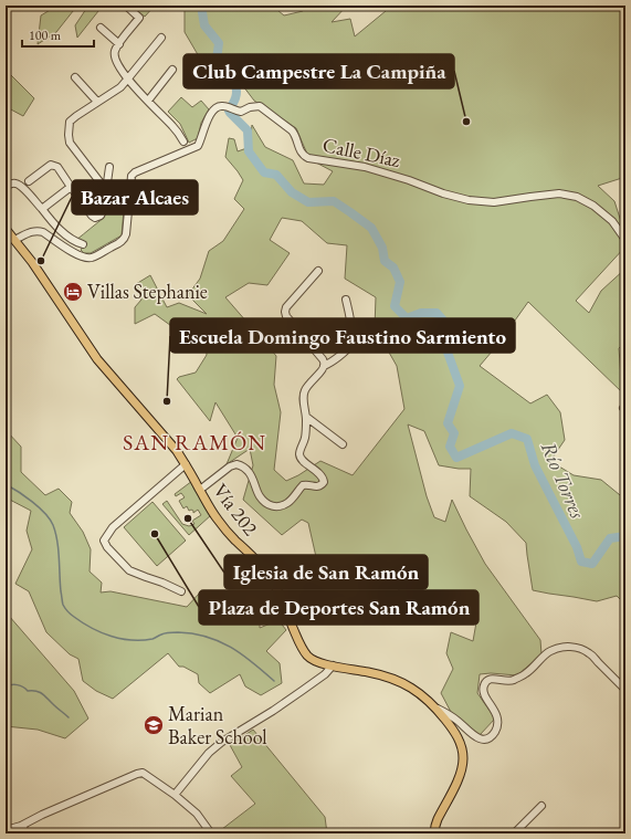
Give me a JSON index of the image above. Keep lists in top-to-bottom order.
{
  "streets": {
    "main road": ["Vía 202"],
    "street": ["Calle Díaz"]
  },
  "crossings": [
    ["Calle Díaz", "Vía 202"]
  ],
  "districts": ["SAN RAMÓN"],
  "water": ["Río Torres"],
  "places": {
    "other": [
      "Club Campestre La Campiña",
      "Bazar Alcaes",
      "Escuela Domingo Faustino Sarmiento",
      "Iglesia de San Ramón",
      "Plaza de Deportes San Ramón"
    ],
    "hotel": ["Villas Stephanie"],
    "school or university": ["Marian Baker School"]
  },
  "scale_bar": "100 m"
}
